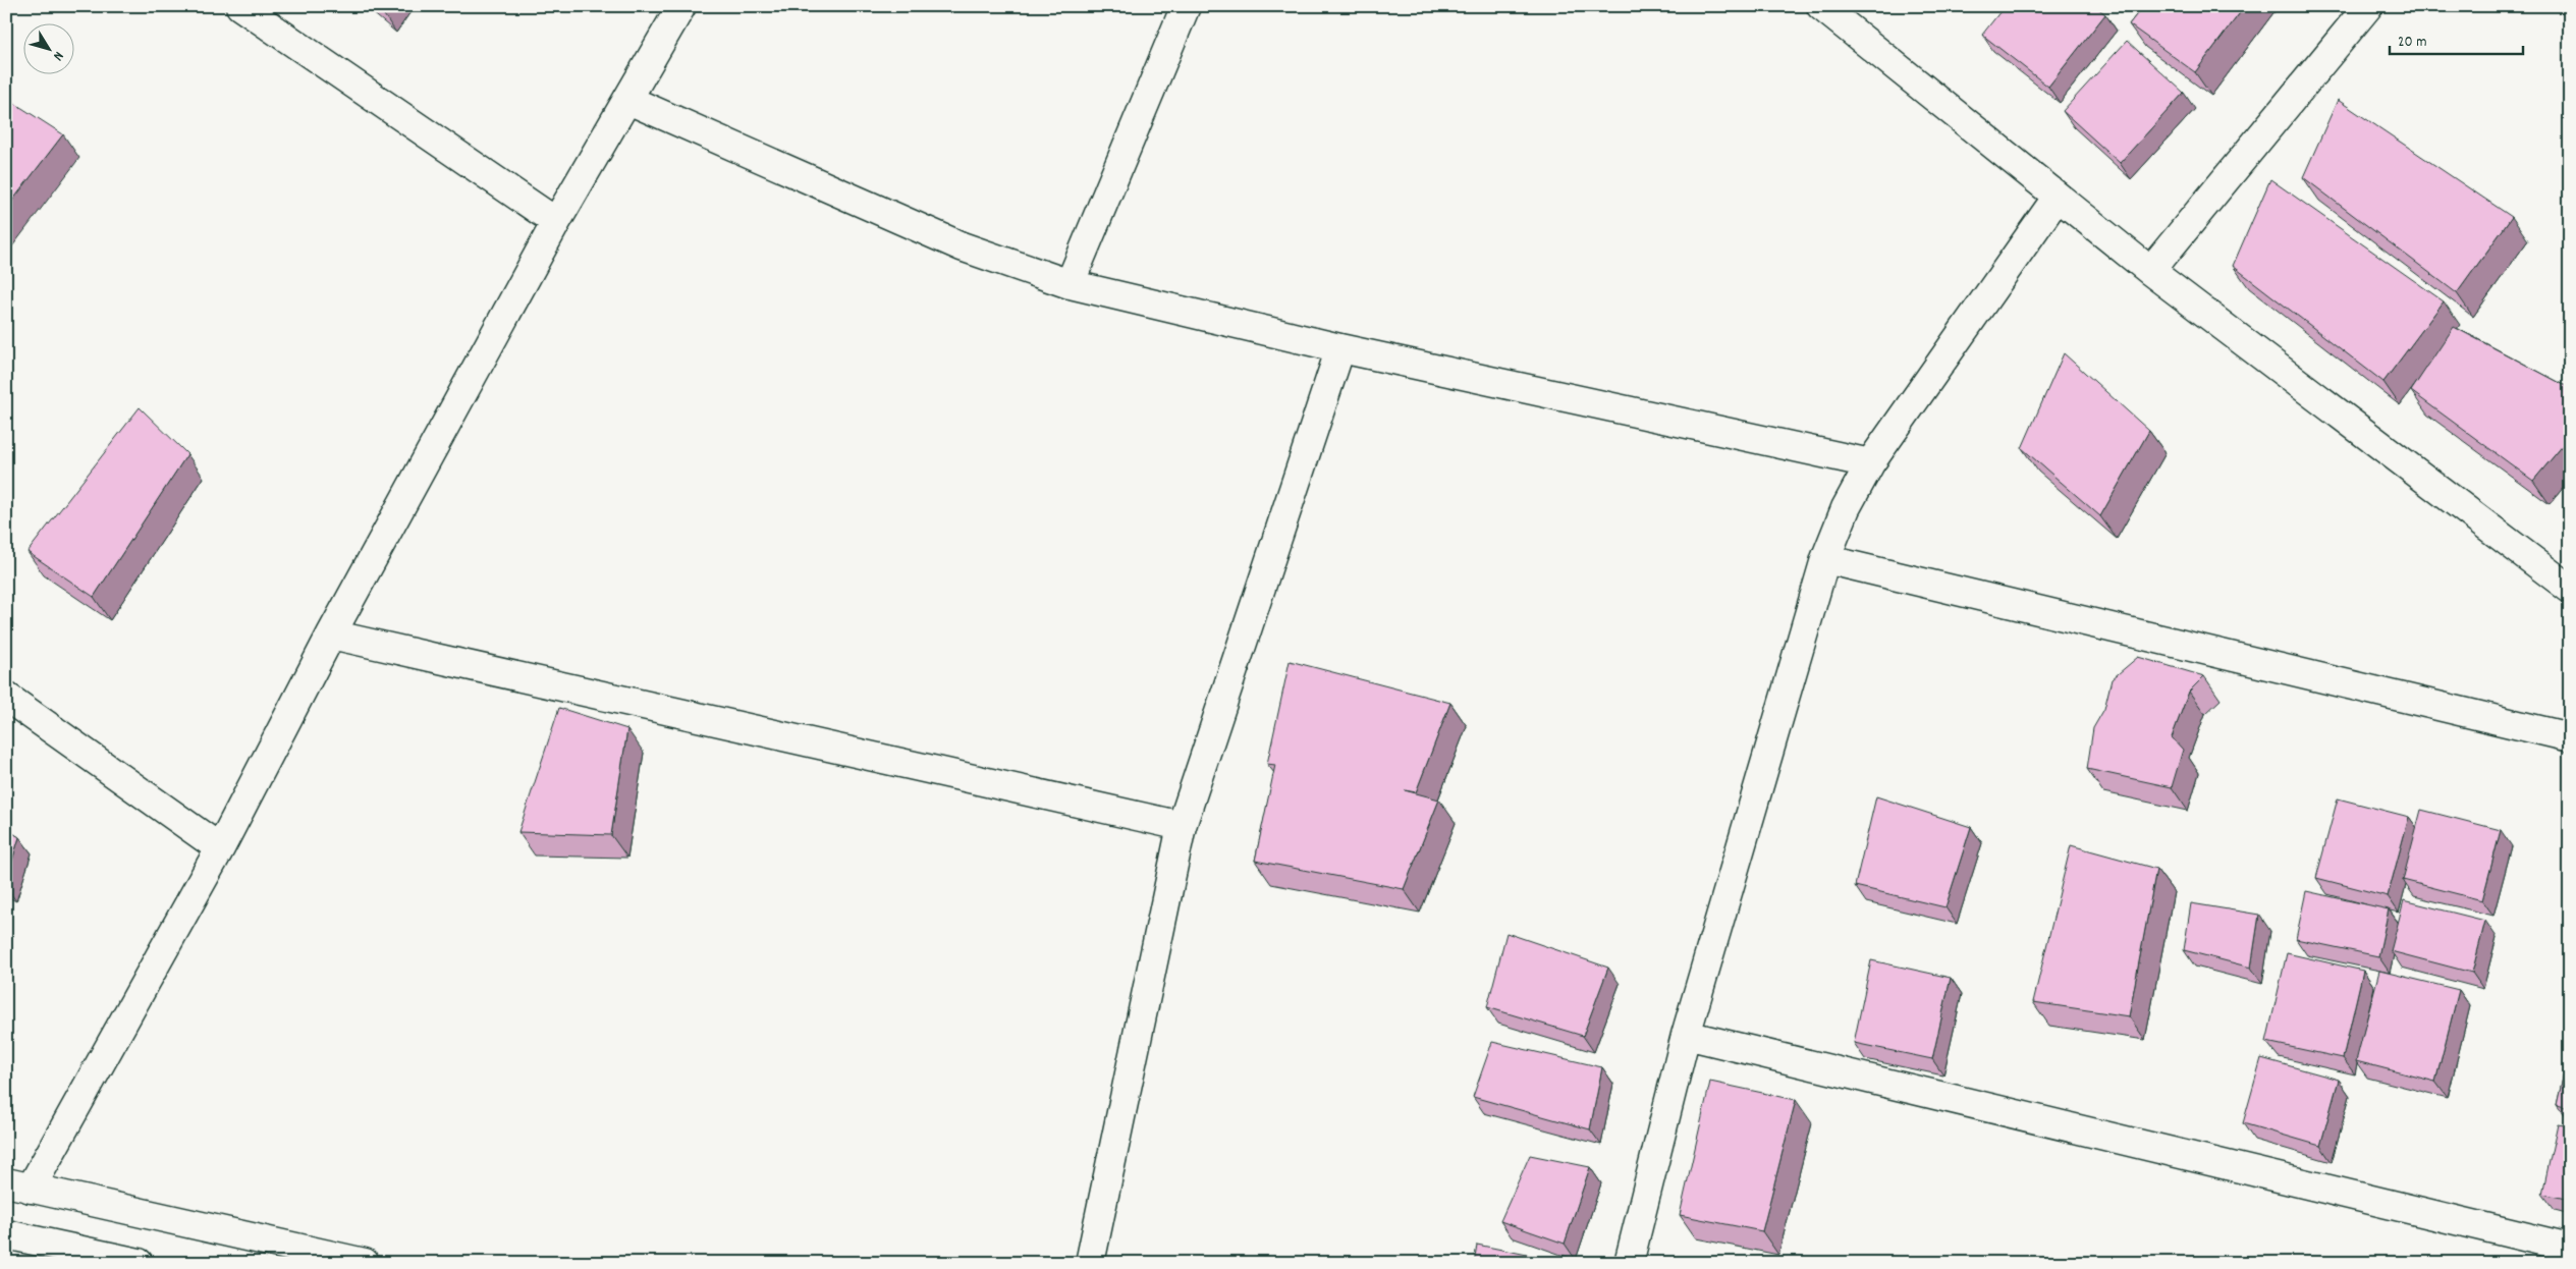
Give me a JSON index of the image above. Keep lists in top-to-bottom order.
{
  "scale_bar": "20 m",
  "north": "bottom right"
}
